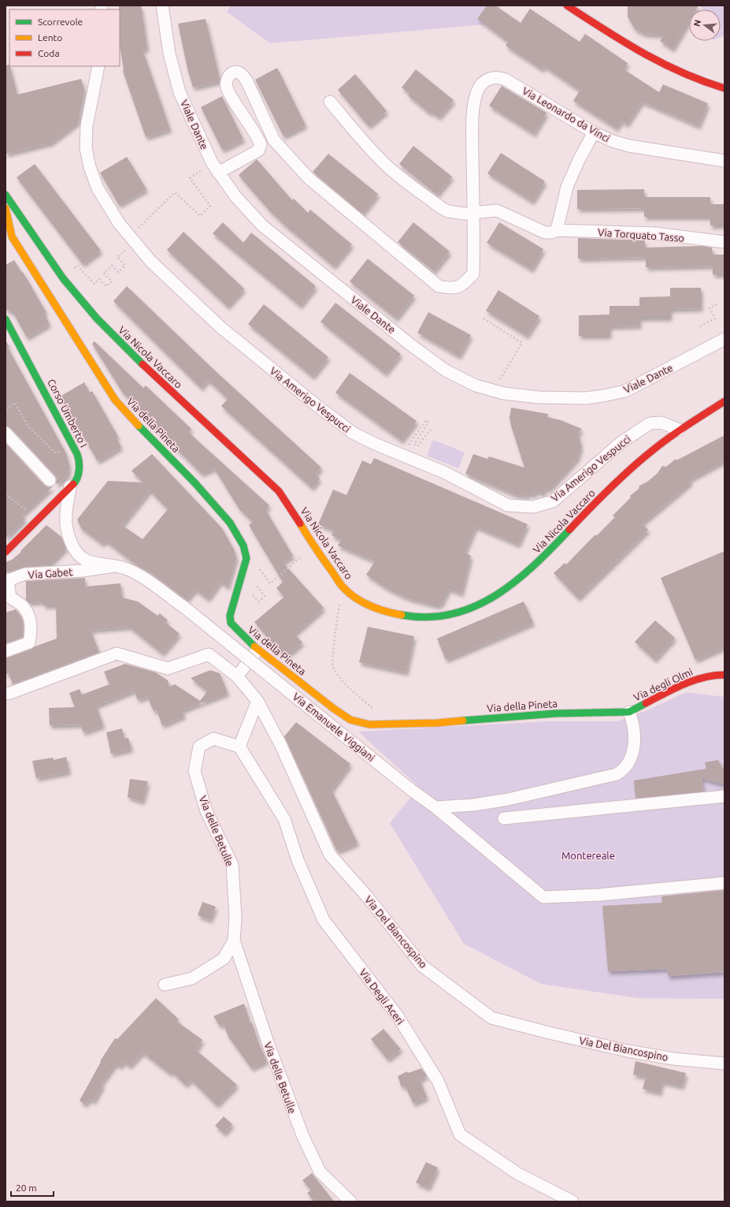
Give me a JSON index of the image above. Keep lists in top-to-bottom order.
{
  "streets": {
    "street": [
      "Via Leonardo da Vinci",
      "Viale Dante",
      "Via Torquato Tasso",
      "Via Nicola Vaccaro",
      "Via Amerigo Vespucci",
      "Corso Umberto I",
      "Via della Pineta",
      "Via Gabet",
      "Via degli Olmi",
      "Via Emanuele Viggiani",
      "Via delle Betulle",
      "Via Del Biancospino",
      "Via Degli Aceri"
    ]
  },
  "crossings": [
    ["Via Leonardo da Vinci", "Viale Dante"],
    ["Via Leonardo da Vinci", "Via Torquato Tasso"],
    ["Via Nicola Vaccaro", "Via Amerigo Vespucci"],
    ["Corso Umberto I", "Via Emanuele Viggiani"],
    ["Via della Pineta", "Via degli Olmi"],
    ["Via Gabet", "Via Emanuele Viggiani"],
    ["Via delle Betulle", "Via Degli Aceri"]
  ],
  "parks": ["Montereale"],
  "legend": ["Scorrevole", "Lento", "Coda"],
  "scale_bar": "20 m",
  "north": "left"
}
